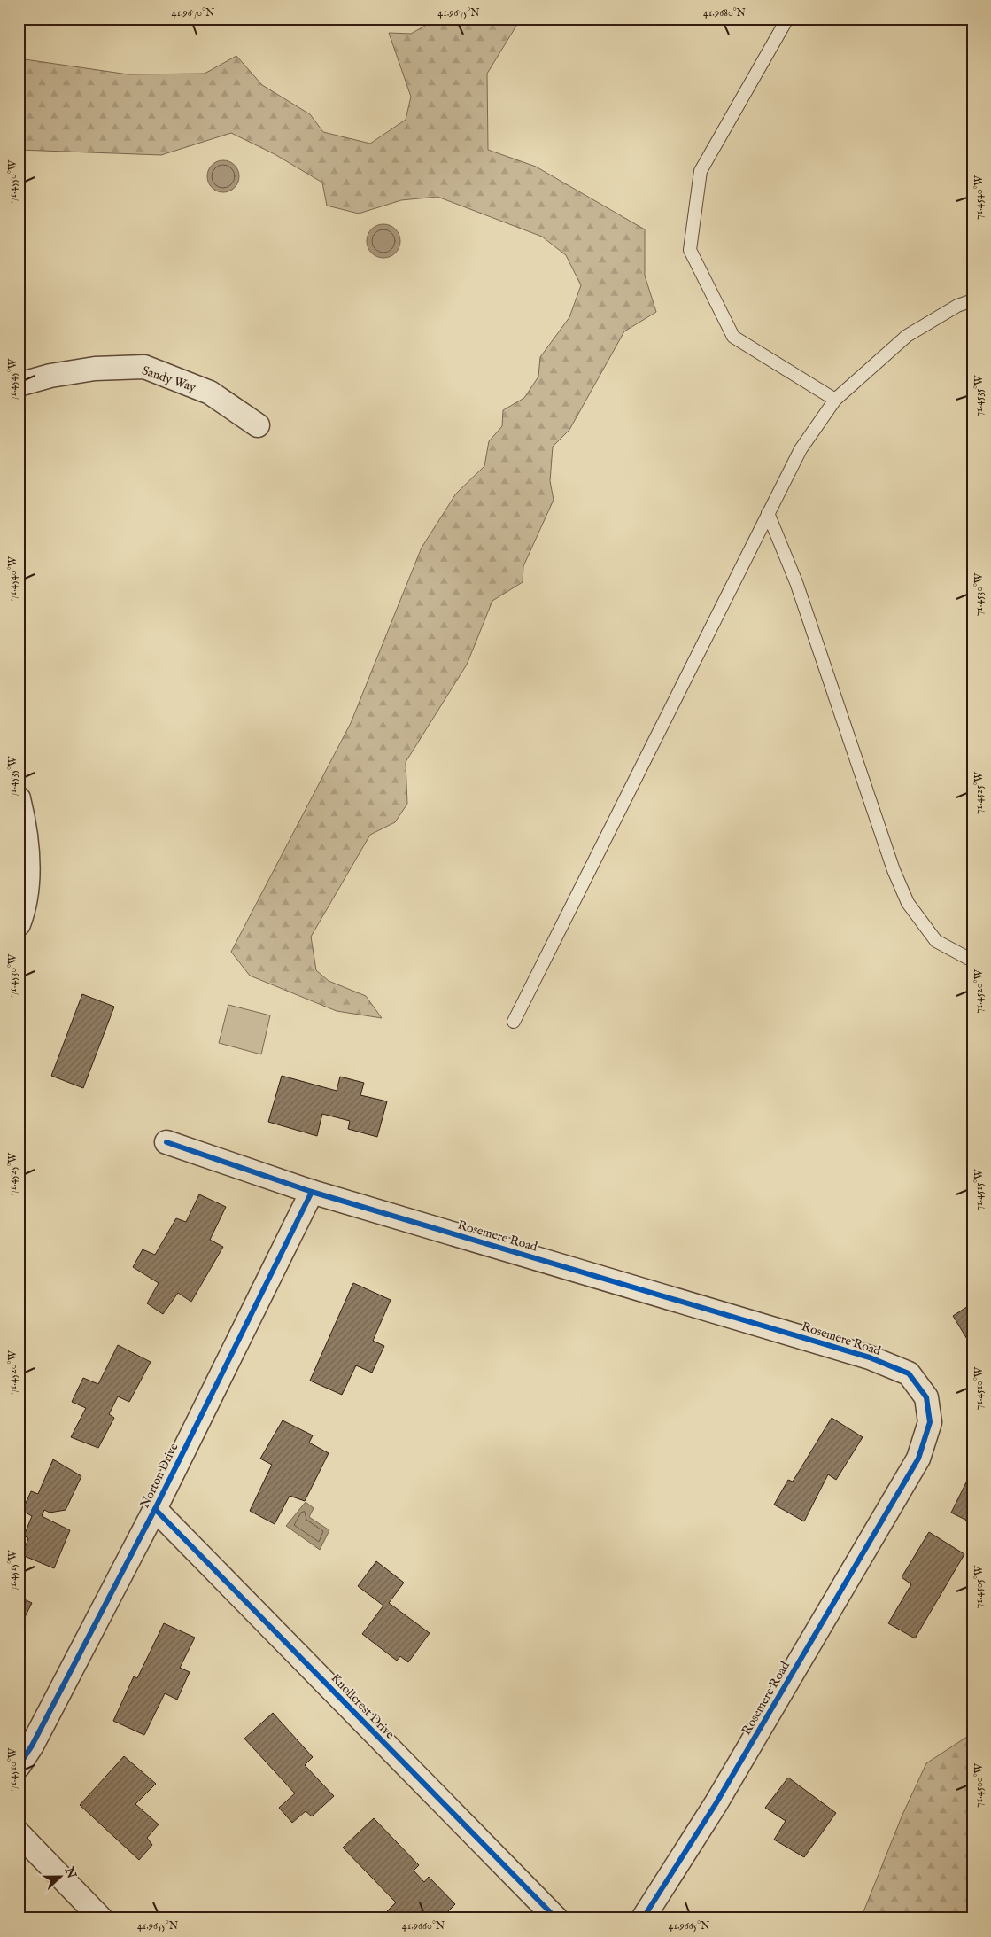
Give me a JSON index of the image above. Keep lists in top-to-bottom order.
{
  "streets": {
    "street": [
      "Sandy Way",
      "Rosemere Road",
      "Norton Drive",
      "Knollcrest Drive"
    ]
  },
  "crossings": [
    ["Rosemere Road", "Norton Drive"],
    ["Norton Drive", "Knollcrest Drive"]
  ],
  "north": "right",
  "coordinates": [
    "41.9670°N",
    "41.9675°N",
    "41.9680°N",
    "71.4550°W",
    "71.4540°W",
    "71.4545°W",
    "71.4535°W",
    "71.4530°W",
    "71.4525°W",
    "71.4520°W",
    "71.4515°W",
    "71.4510°W",
    "71.4505°W",
    "71.4500°W",
    "41.9655°N",
    "41.9660°N",
    "41.9665°N"
  ]
}
